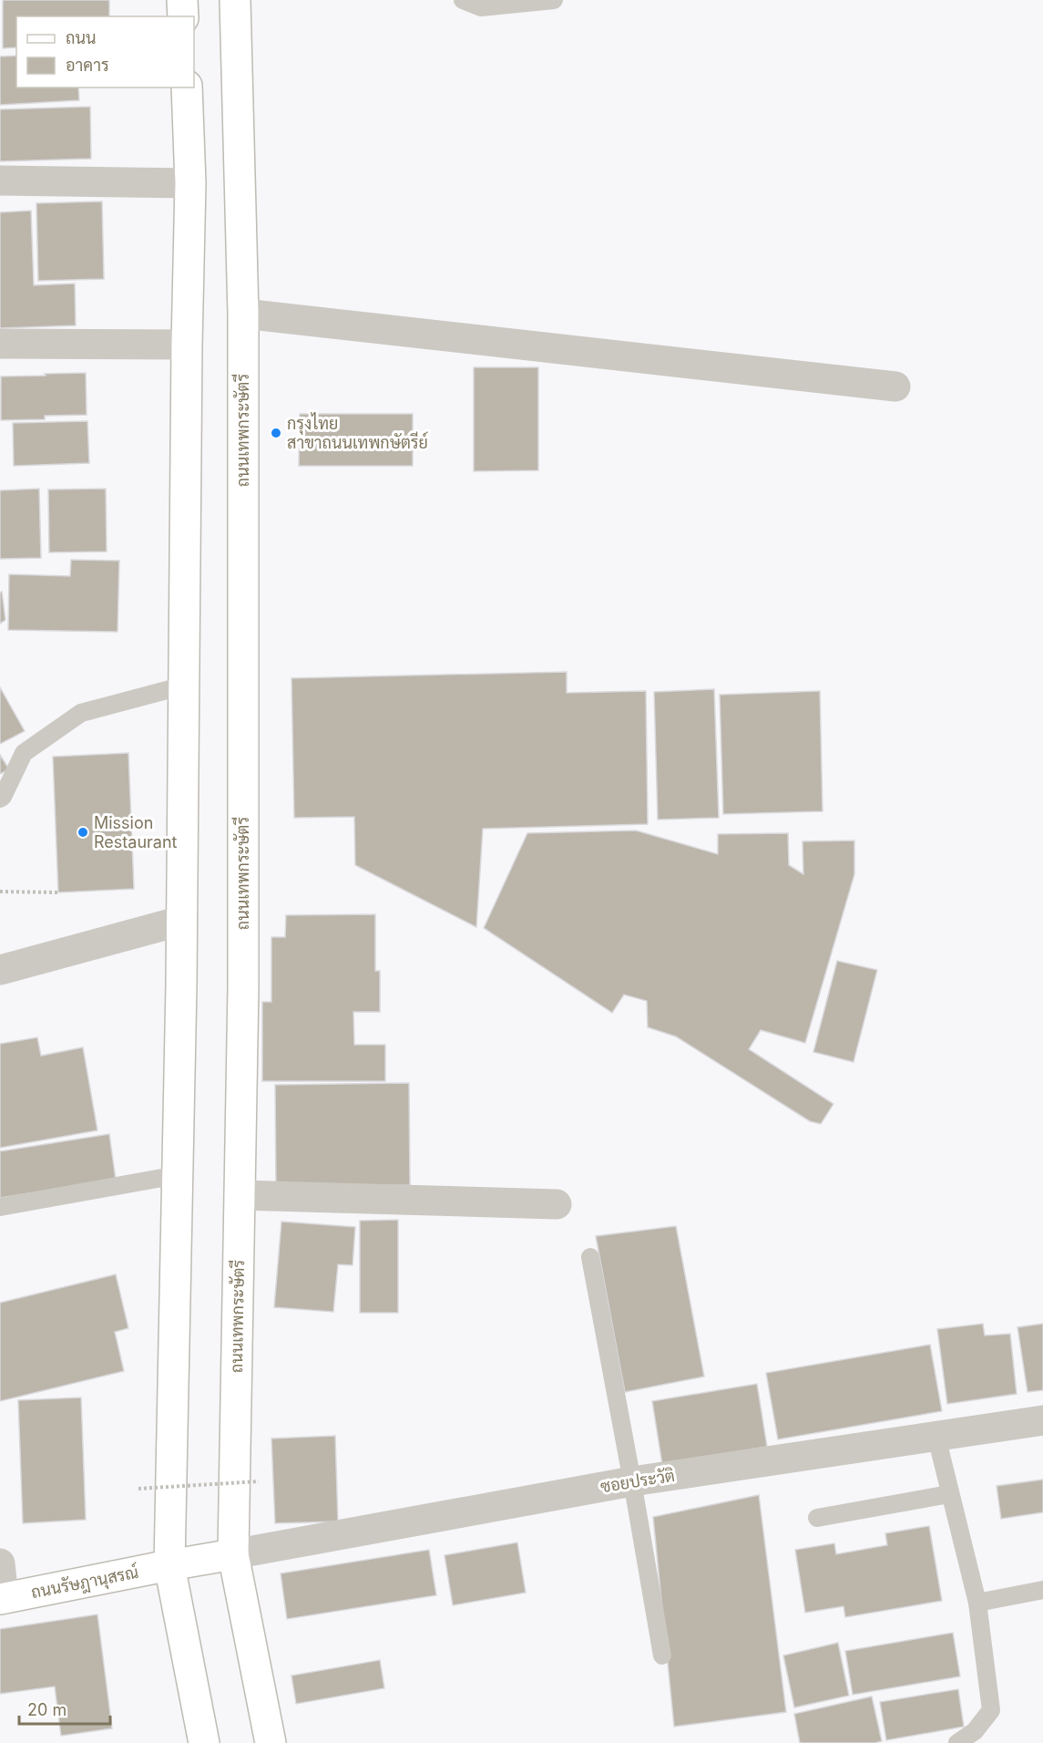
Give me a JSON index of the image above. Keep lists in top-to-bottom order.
{
  "streets": {
    "main road": ["ถนนเทพกระษัตรี", "ถนนรัษฎานุสรณ์"],
    "street": ["ซอยประวัติ"]
  },
  "crossings": [
    ["ถนนเทพกระษัตรี", "ซอยประวัติ"],
    ["ถนนเทพกระษัตรี", "ถนนรัษฎานุสรณ์"],
    ["ซอยประวัติ", "ถนนรัษฎานุสรณ์"]
  ],
  "places": ["กรุงไทย สาขาถนนเทพกษัตรีย์", "Mission Restaurant"],
  "legend": ["ถนน", "อาคาร"],
  "scale_bar": "20 m"
}
